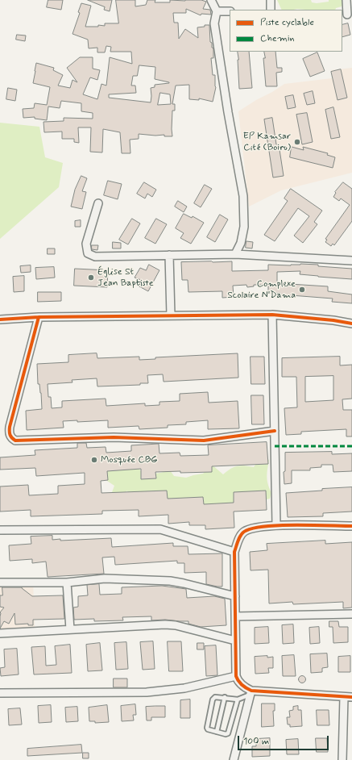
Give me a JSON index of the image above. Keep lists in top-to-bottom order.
{
  "places": [
    "EP Kamsar Cité (Boiro)",
    "Église St Jean Baptiste",
    "Complexe Scolaire N'Dama",
    "Mosquée CBG"
  ],
  "legend": ["Piste cyclable", "Chemin"],
  "scale_bar": "100 m"
}
